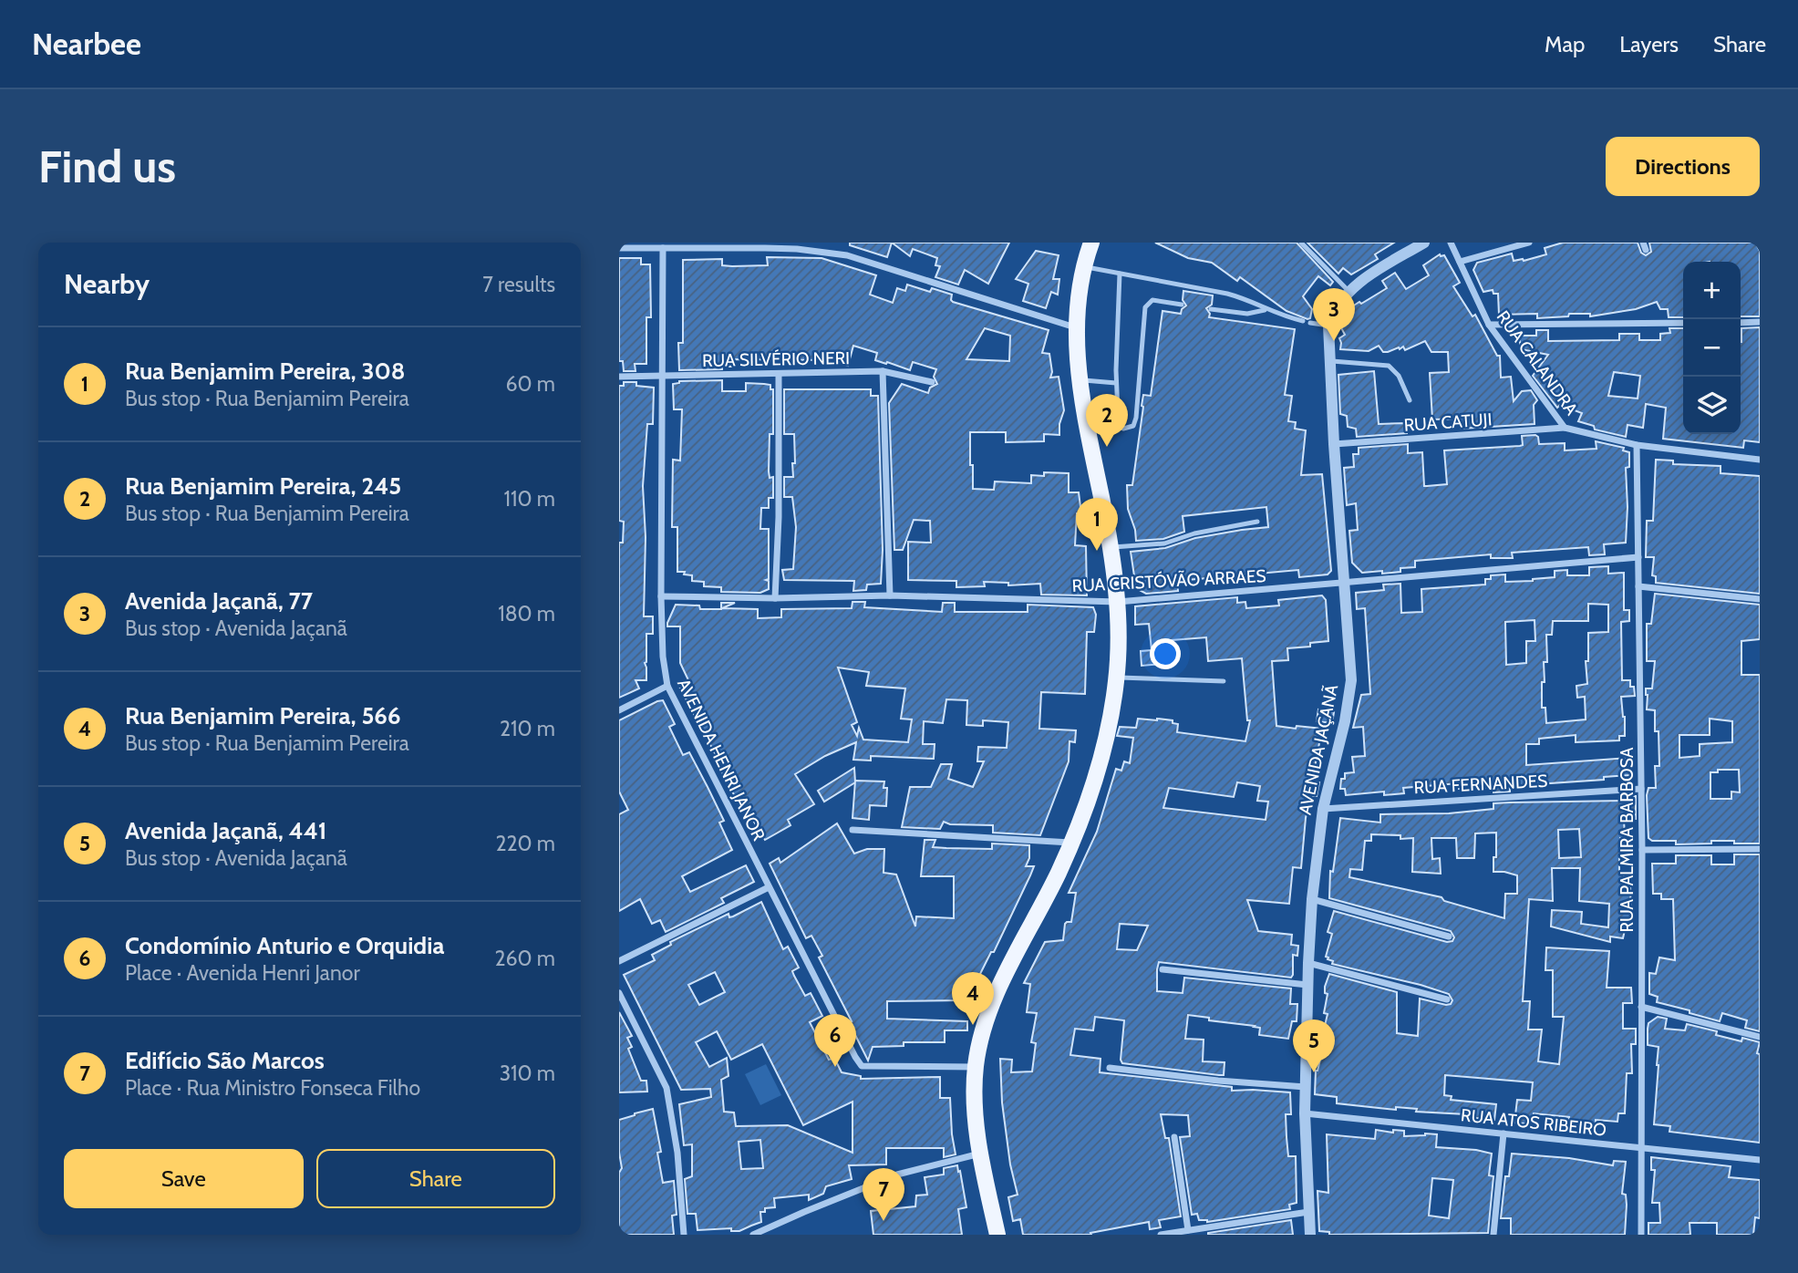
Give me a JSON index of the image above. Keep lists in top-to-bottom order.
{
  "streets": {
    "street": [
      "RUA SILVÉRIO NERI",
      "RUA CALANDRA",
      "RUA CATUJI",
      "RUA CRISTÓVÃO ARRAES",
      "AVENIDA JAÇANÃ",
      "AVENIDA HENRI JANOR",
      "RUA FERNANDES",
      "RUA PALMIRA BARBOSA",
      "RUA ATOS RIBEIRO"
    ]
  },
  "crossings": [
    ["RUA SILVÉRIO NERI", "AVENIDA HENRI JANOR"],
    ["RUA CALANDRA", "RUA CATUJI"],
    ["RUA CALANDRA", "RUA PALMIRA BARBOSA"],
    ["RUA CATUJI", "AVENIDA JAÇANÃ"],
    ["RUA CRISTÓVÃO ARRAES", "AVENIDA JAÇANÃ"],
    ["RUA CRISTÓVÃO ARRAES", "AVENIDA HENRI JANOR"],
    ["RUA CRISTÓVÃO ARRAES", "RUA PALMIRA BARBOSA"],
    ["AVENIDA JAÇANÃ", "RUA FERNANDES"],
    ["AVENIDA JAÇANÃ", "RUA ATOS RIBEIRO"],
    ["RUA FERNANDES", "RUA PALMIRA BARBOSA"],
    ["RUA PALMIRA BARBOSA", "RUA ATOS RIBEIRO"]
  ],
  "page": {
    "header": "Nearbee",
    "nav": ["Map", "Layers", "Share"],
    "buttons": [
      "Directions",
      ["Save", "Share"]
    ],
    "title": "Find us",
    "heading": ["Nearby", "7 results"],
    "map_buttons": ["+", "−"],
    "pins": [
      "3",
      "2",
      "1",
      "4",
      "6",
      "5",
      "7"
    ],
    "list": [
      {
        "mark": "1",
        "name": "Rua Benjamim Pereira, 308",
        "note": "Bus stop · Rua Benjamim Pereira",
        "value": "60 m"
      },
      {
        "mark": "2",
        "name": "Rua Benjamim Pereira, 245",
        "note": "Bus stop · Rua Benjamim Pereira",
        "value": "110 m"
      },
      {
        "mark": "3",
        "name": "Avenida Jaçanã, 77",
        "note": "Bus stop · Avenida Jaçanã",
        "value": "180 m"
      },
      {
        "mark": "4",
        "name": "Rua Benjamim Pereira, 566",
        "note": "Bus stop · Rua Benjamim Pereira",
        "value": "210 m"
      },
      {
        "mark": "5",
        "name": "Avenida Jaçanã, 441",
        "note": "Bus stop · Avenida Jaçanã",
        "value": "220 m"
      },
      {
        "mark": "6",
        "name": "Condomínio Anturio e Orquidia",
        "note": "Place · Avenida Henri Janor",
        "value": "260 m"
      },
      {
        "mark": "7",
        "name": "Edifício São Marcos",
        "note": "Place · Rua Ministro Fonseca Filho",
        "value": "310 m"
      }
    ]
  }
}
